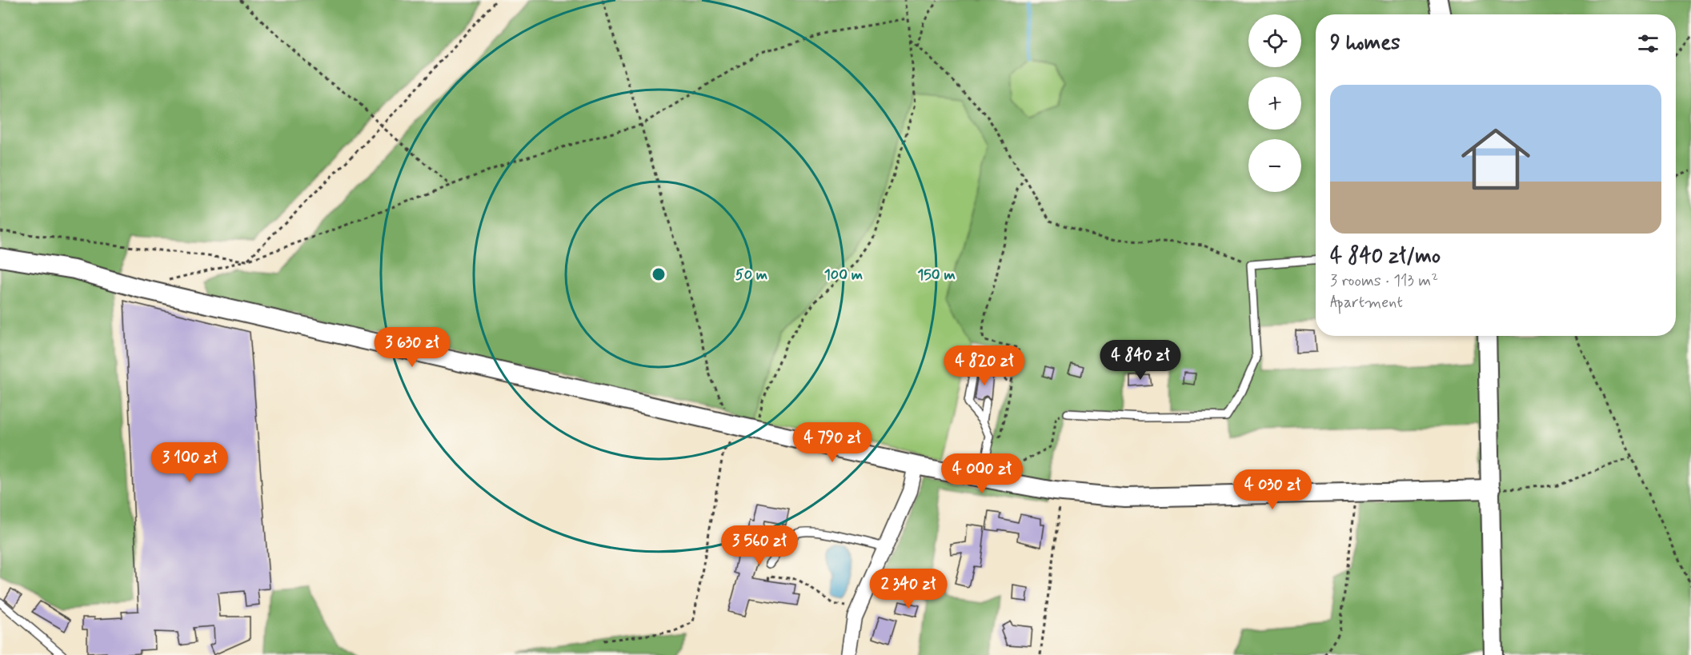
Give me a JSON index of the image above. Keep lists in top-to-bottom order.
{
  "page": {
    "map_buttons": ["+", "−"],
    "heading": "9 homes",
    "list": [
      {
        "name": "4 840 zł/mo",
        "note": "3 rooms · 113 m² · Apartment"
      }
    ],
    "price": [
      "3 630 zł",
      "4 840 zł",
      "4 820 zł",
      "4 790 zł",
      "3 100 zł",
      "4 000 zł",
      "4 030 zł",
      "3 560 zł",
      "2 340 zł"
    ]
  },
  "rings": ["50 m", "100 m", "150 m"]
}
